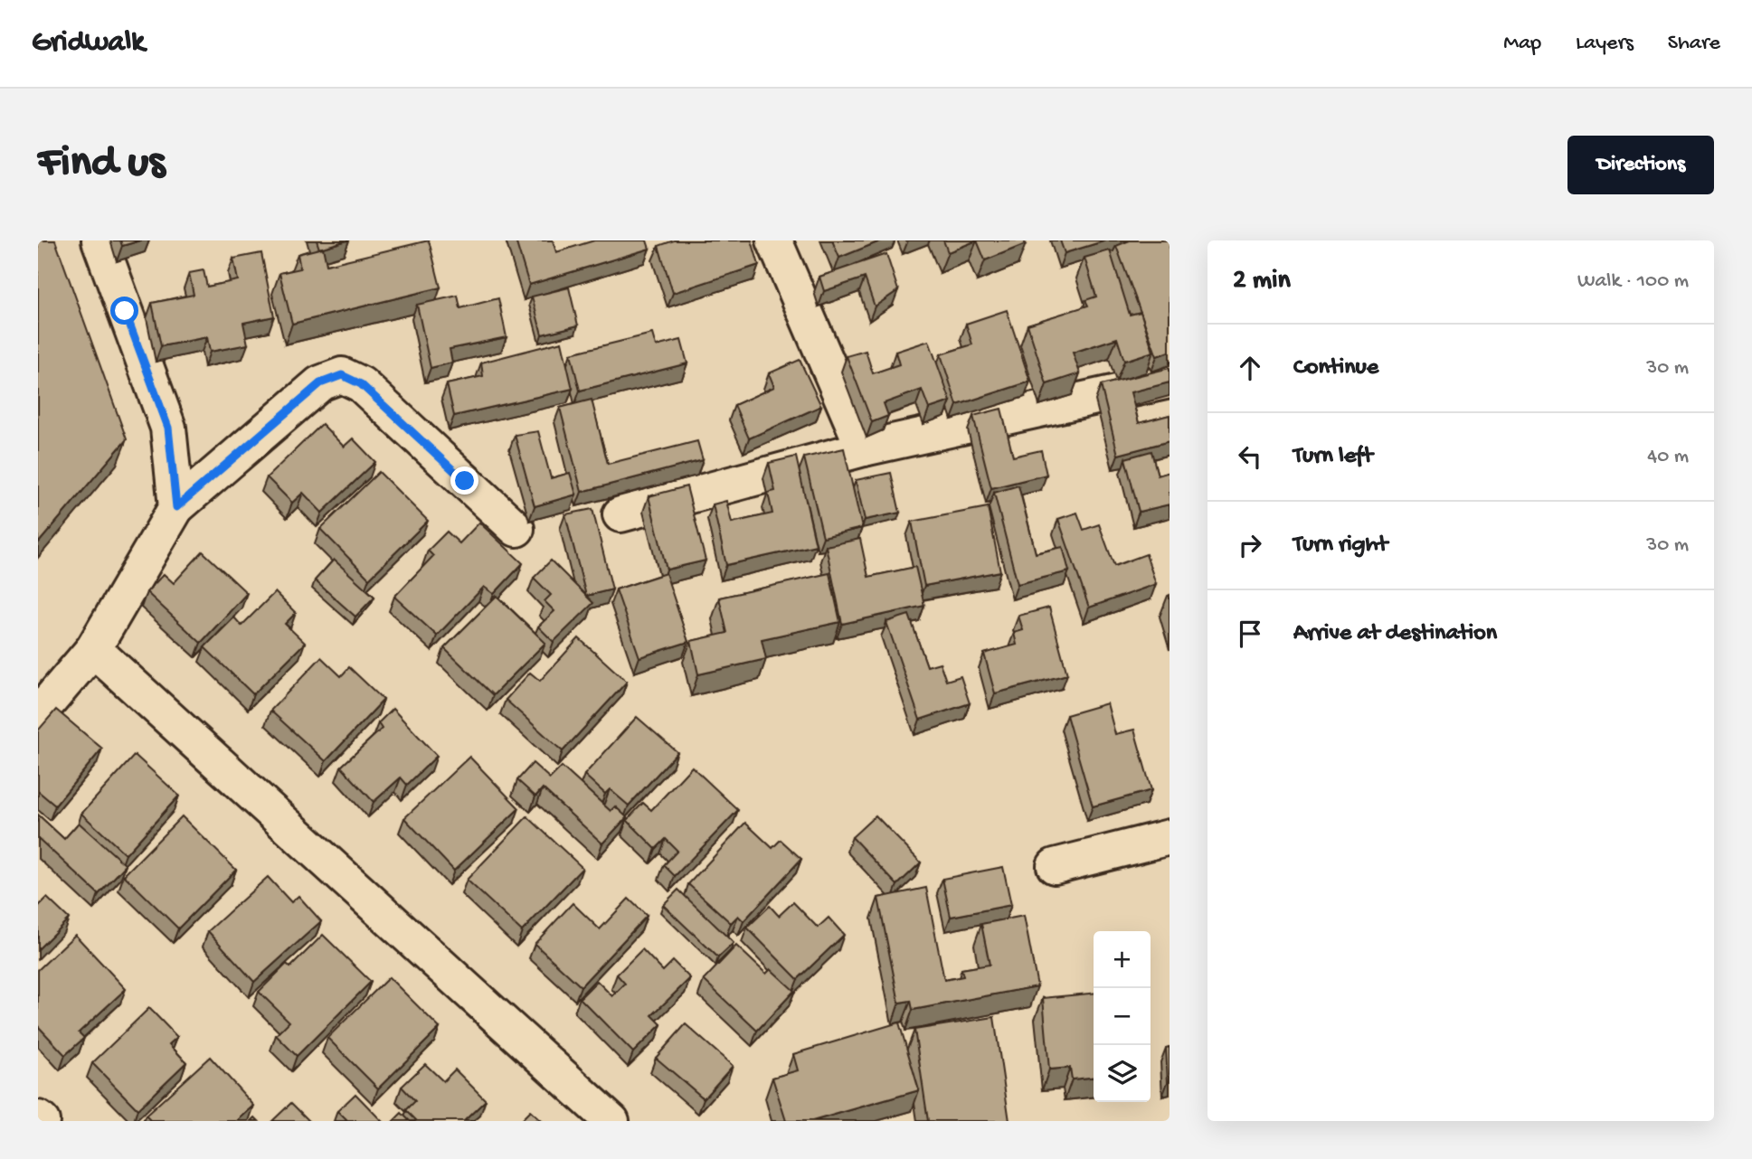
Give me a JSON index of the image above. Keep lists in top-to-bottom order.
{
  "page": {
    "header": "Gridwalk",
    "nav": ["Map", "Layers", "Share"],
    "buttons": "Directions",
    "title": "Find us",
    "heading": ["2 min", "Walk · 100 m"],
    "list": [
      ["Continue", "30 m"],
      ["Turn left", "40 m"],
      ["Turn right", "30 m"],
      "Arrive at destination"
    ],
    "map_buttons": ["+", "−"]
  }
}
